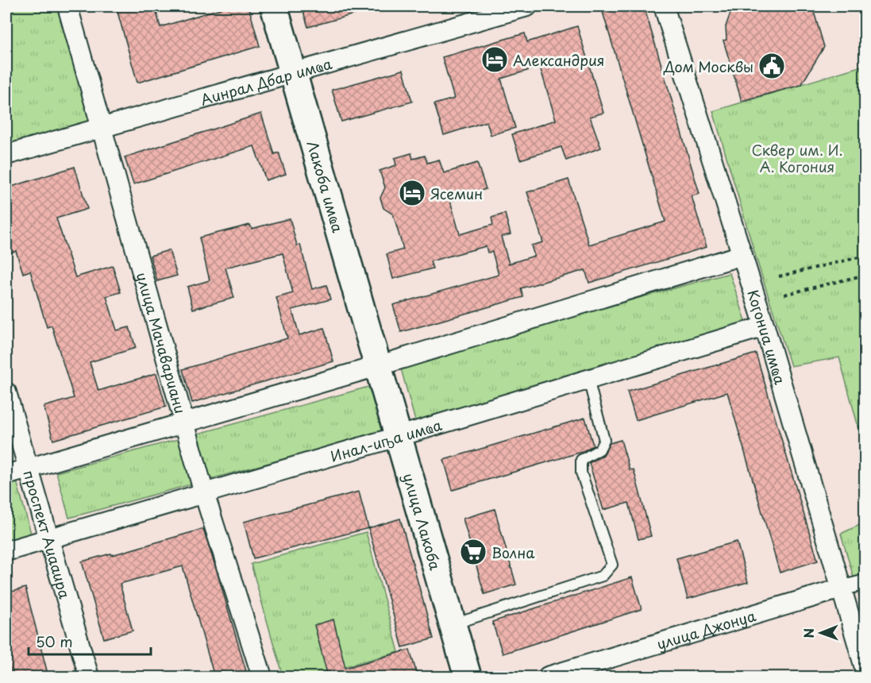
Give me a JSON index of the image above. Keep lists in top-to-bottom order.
{
  "streets": {
    "main road": ["Лакоба имҩа", "улица Лакоба"],
    "street": [
      "Аинрал Дбар имҩа",
      "Коӷониа имҩа",
      "улица Мачавариани",
      "Инал-иҧа имҩа",
      "проспект Аиааира",
      "улица Джонуа"
    ]
  },
  "crossings": [
    ["Аинрал Дбар имҩа", "Лакоба имҩа"],
    ["Аинрал Дбар имҩа", "улица Мачавариани"],
    ["Лакоба имҩа", "улица Лакоба"],
    ["Коӷониа имҩа", "Инал-иҧа имҩа"],
    ["Коӷониа имҩа", "улица Джонуа"],
    ["улица Мачавариани", "Инал-иҧа имҩа"],
    ["Инал-иҧа имҩа", "улица Лакоба"],
    ["Инал-иҧа имҩа", "проспект Аиааира"]
  ],
  "parks": ["Сквер им. И. А. Когония"],
  "places": {
    "hotel": ["Александрия", "Ясемин"],
    "public building": ["Дом Москвы"],
    "supermarket": ["Волна"]
  },
  "scale_bar": "50 m",
  "north": "left"
}
